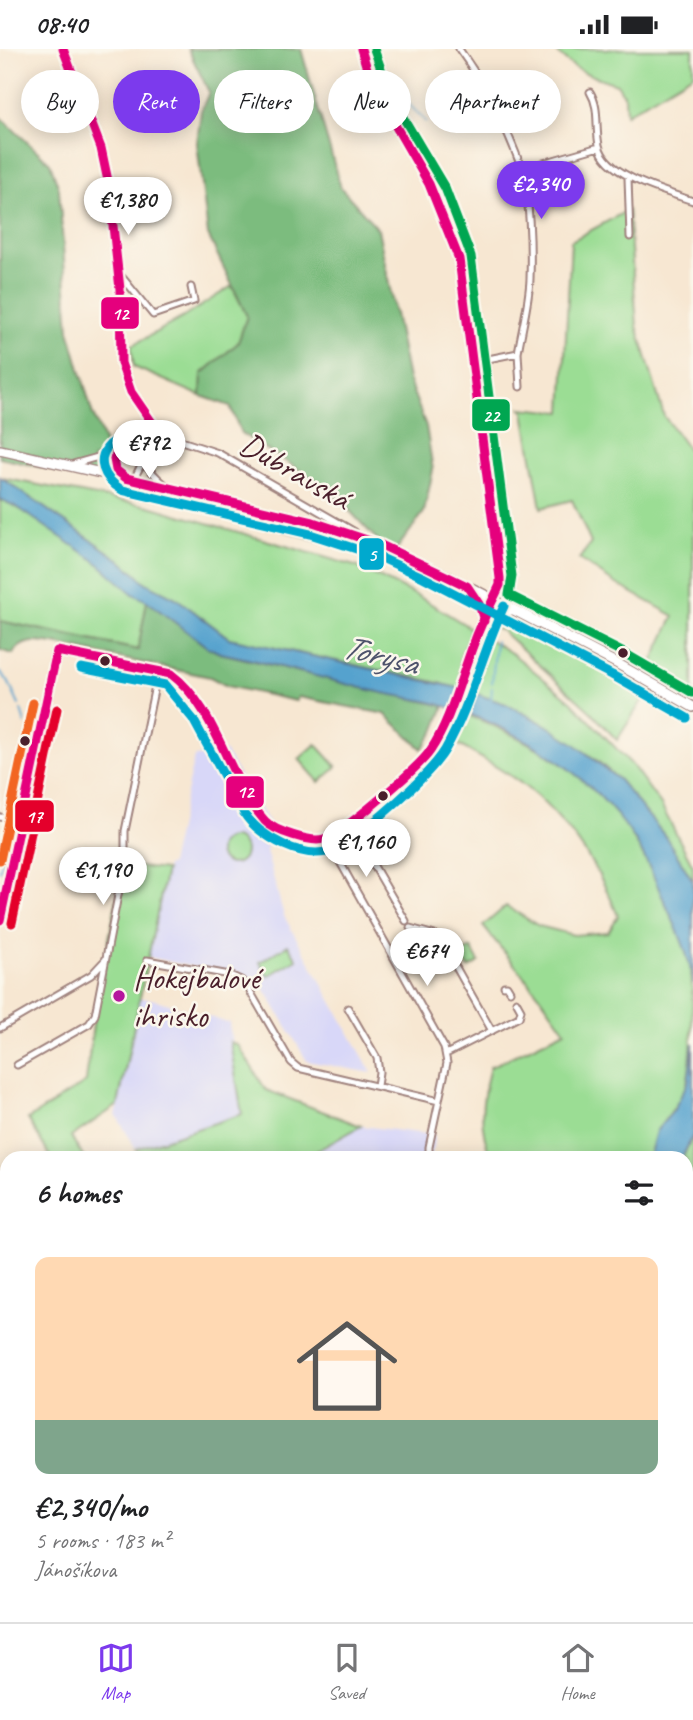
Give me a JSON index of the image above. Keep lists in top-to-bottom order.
{
  "streets": {
    "street": ["Dúbravská"]
  },
  "water": ["Torysa"],
  "places": ["Hokejbalové ihrisko"],
  "lines": [
    "transit line 12",
    "transit line 22",
    "transit line 5",
    "transit line 17"
  ],
  "page": {
    "status": "08:40",
    "chip": [
      "Buy",
      "Rent",
      "Filters",
      "New",
      "Apartment"
    ],
    "price": [
      "€2,340",
      "€1,380",
      "€792",
      "€1,160",
      "€1,190",
      "€674"
    ],
    "heading": "6 homes",
    "list": [
      {
        "name": "€2,340/mo",
        "note": "5 rooms · 183 m² · Jánošíkova"
      }
    ],
    "tabs": ["Map", "Saved", "Home"]
  }
}
